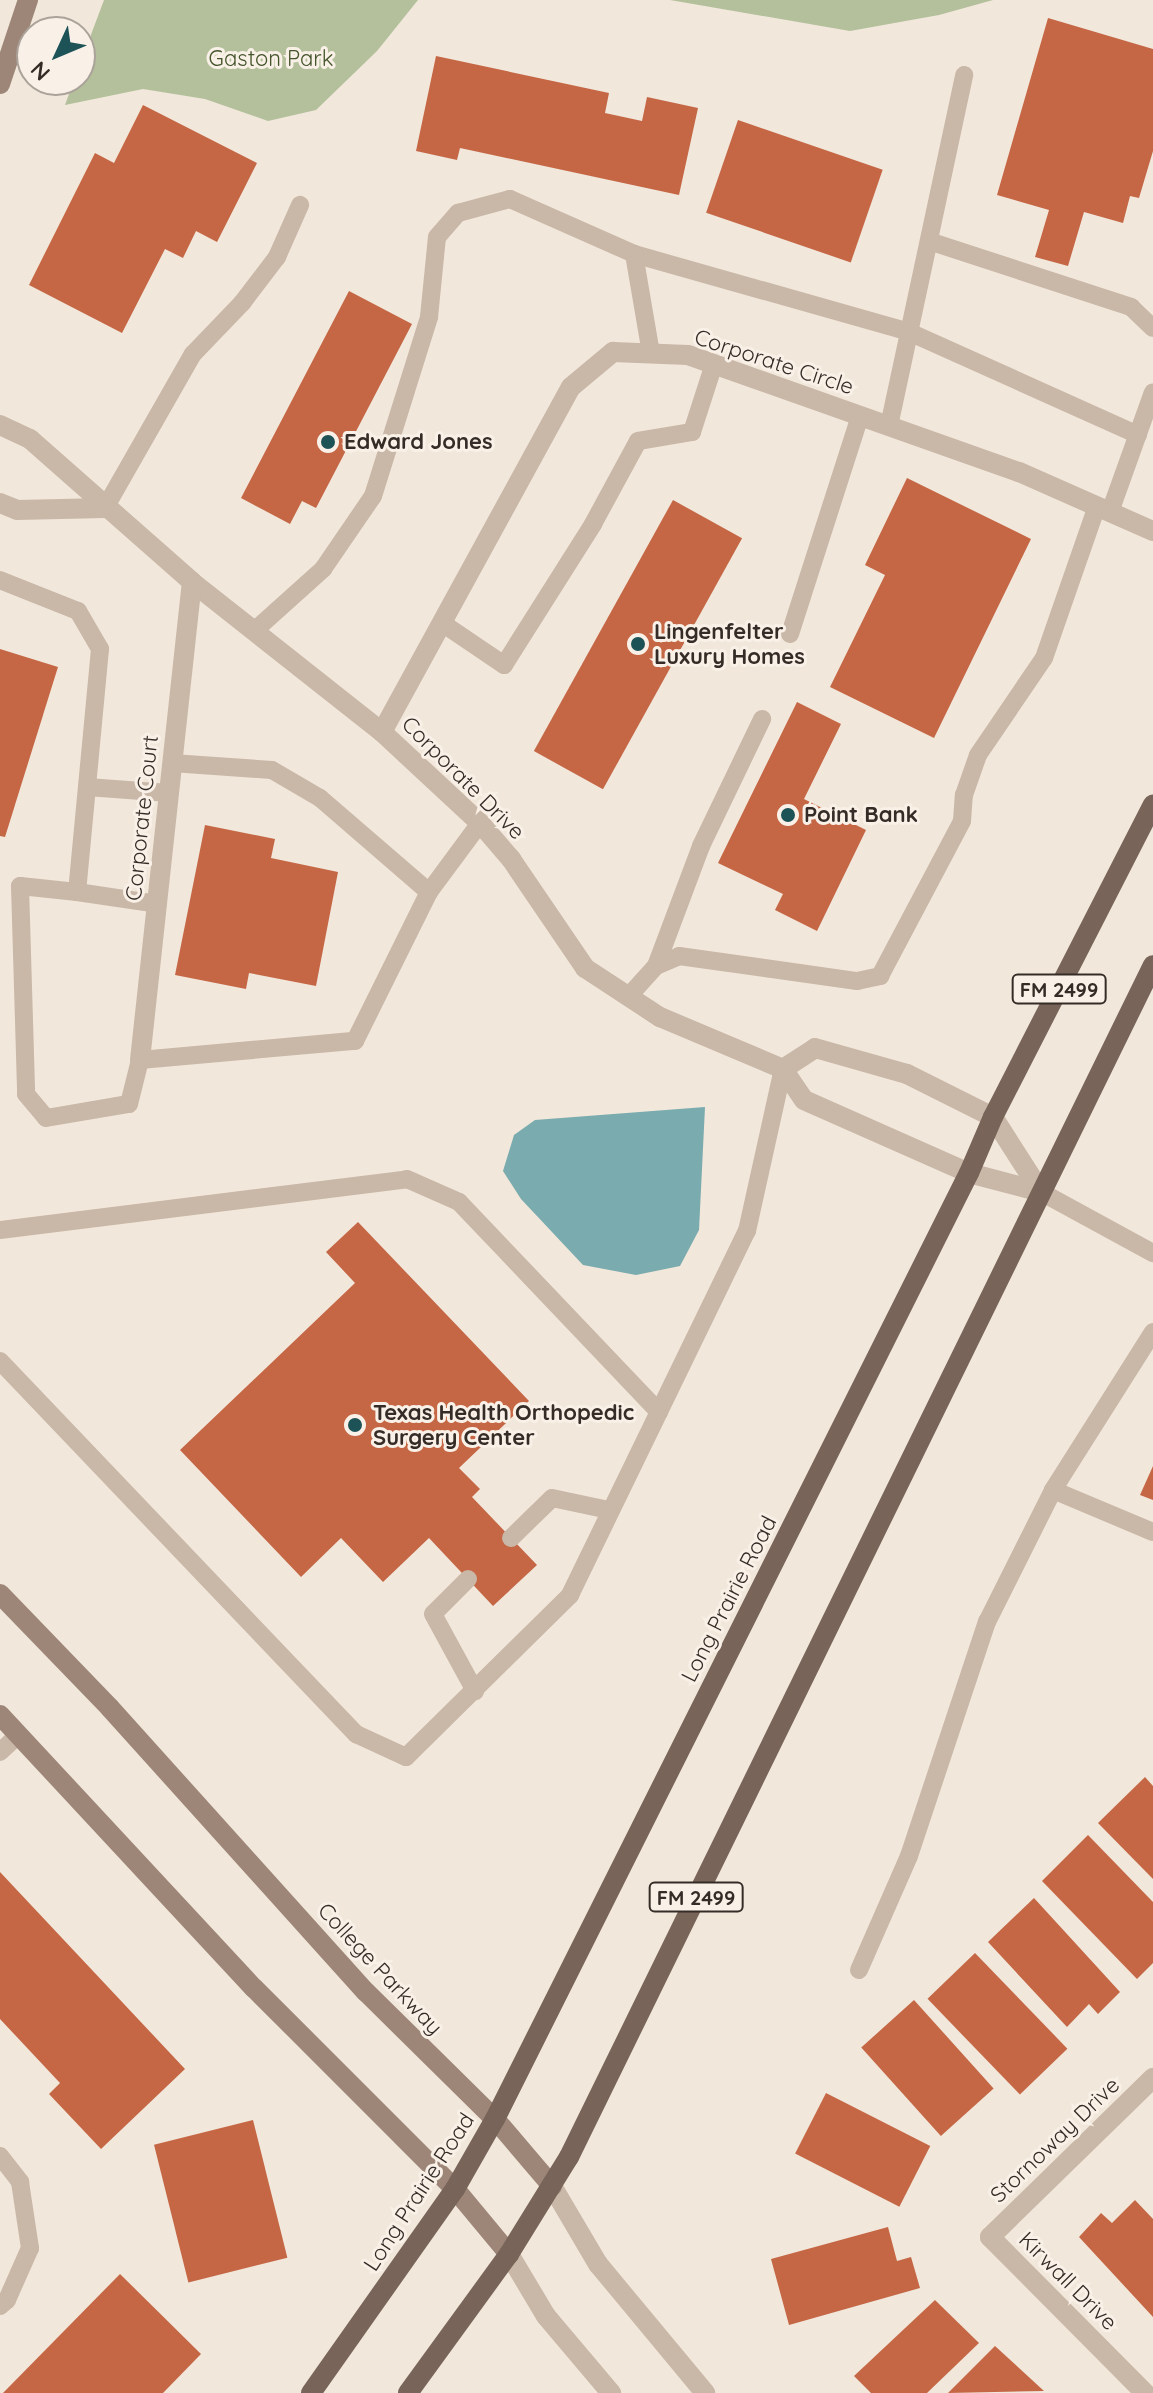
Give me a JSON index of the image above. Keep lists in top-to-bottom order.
{
  "streets": {
    "main road": ["FM 2499", "Long Prairie Road", "College Parkway"],
    "street": [
      "Corporate Circle",
      "Corporate Drive",
      "Corporate Court",
      "Stornoway Drive",
      "Kirwall Drive"
    ]
  },
  "crossings": [
    ["Corporate Circle", "Corporate Drive"],
    ["Corporate Drive", "Corporate Court"],
    ["FM 2499", "College Parkway"],
    ["Long Prairie Road", "College Parkway"],
    ["Stornoway Drive", "Kirwall Drive"]
  ],
  "parks": ["Gaston Park"],
  "places": [
    "Edward Jones",
    "Lingenfelter Luxury Homes",
    "Point Bank",
    "Texas Health Orthopedic Surgery Center"
  ],
  "north": "bottom left"
}
